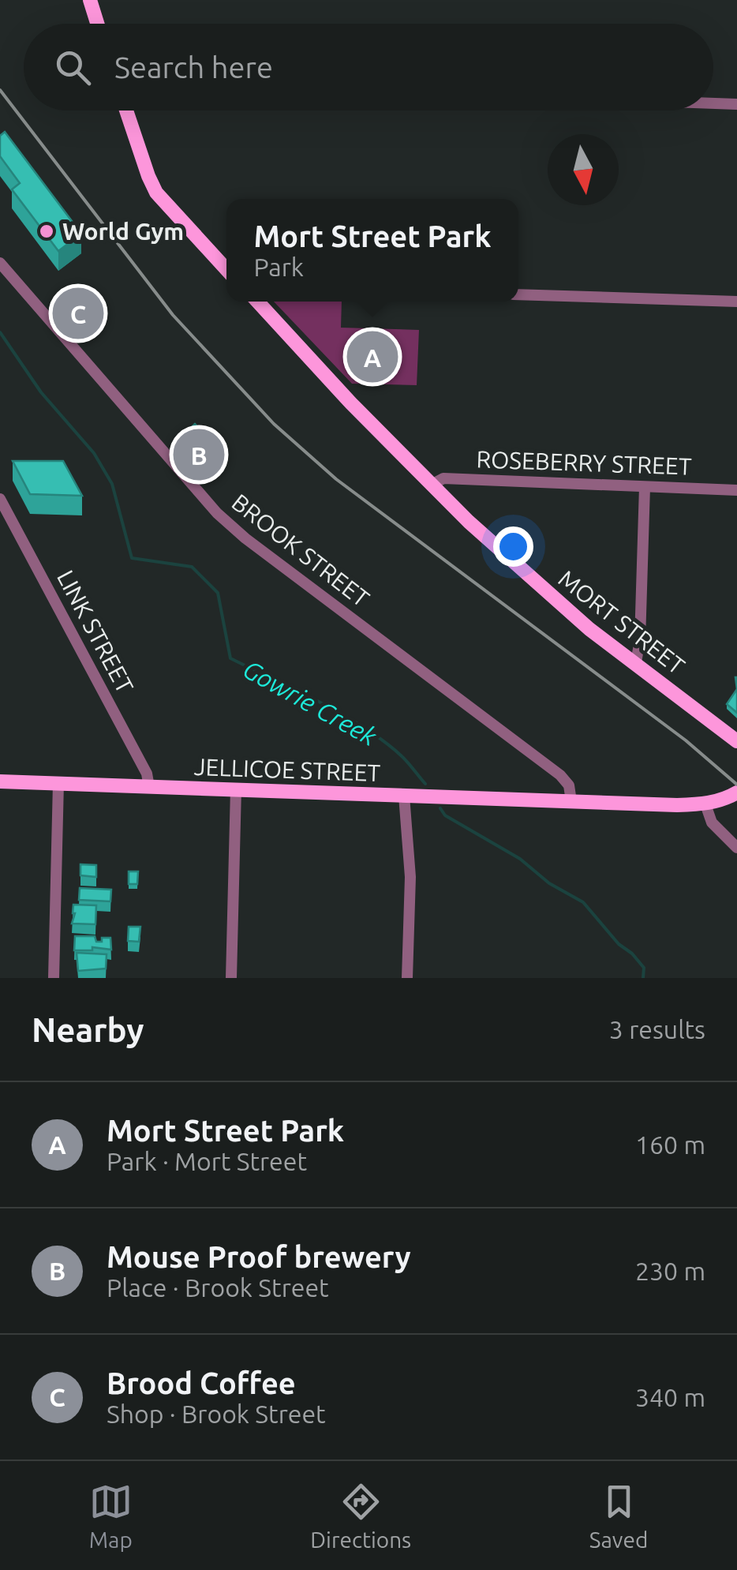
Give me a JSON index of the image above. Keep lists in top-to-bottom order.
{
  "streets": {
    "main road": ["MORT STREET", "JELLICOE STREET"],
    "street": ["ROSEBERRY STREET", "BROOK STREET", "LINK STREET"]
  },
  "crossings": [
    ["ROSEBERRY STREET", "MORT STREET"],
    ["BROOK STREET", "JELLICOE STREET"],
    ["LINK STREET", "JELLICOE STREET"]
  ],
  "water": ["Gowrie Creek"],
  "places": ["World Gym"],
  "north": "bottom",
  "page": {
    "search": "Search here",
    "popup": ["Mort Street Park", "Park"],
    "pins": ["C", "A", "B"],
    "heading": ["Nearby", "3 results"],
    "list": [
      {
        "mark": "A",
        "name": "Mort Street Park",
        "note": "Park · Mort Street",
        "value": "160 m"
      },
      {
        "mark": "B",
        "name": "Mouse Proof brewery",
        "note": "Place · Brook Street",
        "value": "230 m"
      },
      {
        "mark": "C",
        "name": "Brood Coffee",
        "note": "Shop · Brook Street",
        "value": "340 m"
      }
    ],
    "nav": ["Map", "Directions", "Saved"]
  }
}
